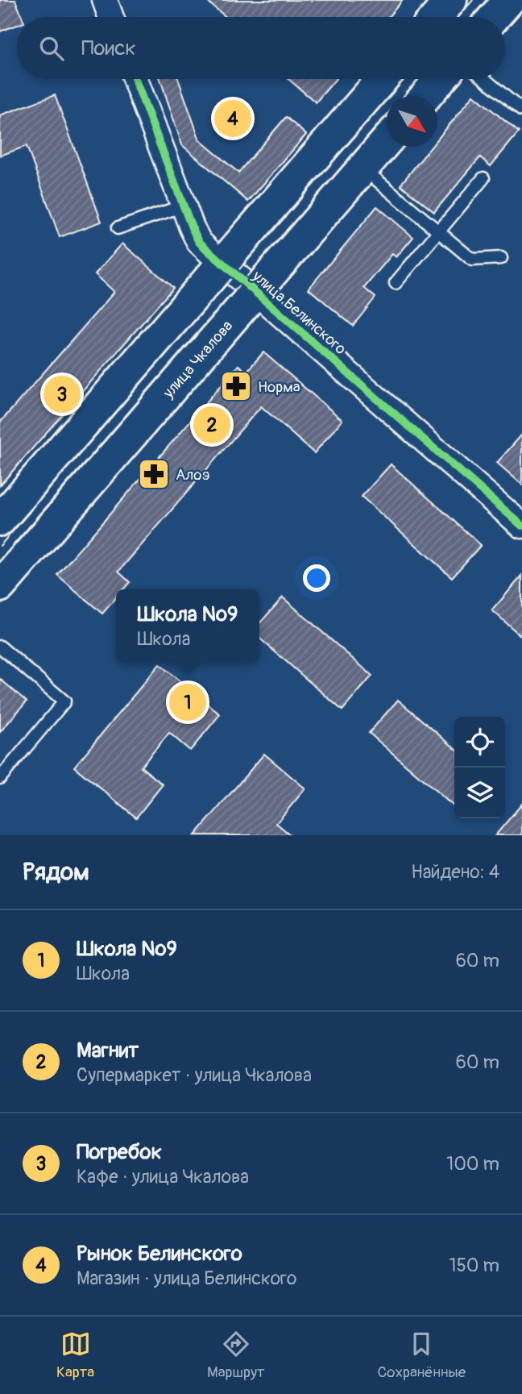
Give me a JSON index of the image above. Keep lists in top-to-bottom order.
{
  "streets": {
    "main road": ["улица Чкалова"],
    "street": ["улица Белинского"]
  },
  "crossings": [
    ["улица Белинского", "улица Чкалова"]
  ],
  "places": {
    "pharmacy": ["Норма", "Алоэ"]
  },
  "north": "bottom right",
  "page": {
    "search": "Поиск",
    "pins": [
      "4",
      "3",
      "2",
      "1"
    ],
    "popup": ["Школа №9", "Школа"],
    "heading": ["Рядом", "Найдено: 4"],
    "list": [
      {
        "mark": "1",
        "name": "Школа №9",
        "note": "Школа",
        "value": "60 m"
      },
      {
        "mark": "2",
        "name": "Магнит",
        "note": "Супермаркет · улица Чкалова",
        "value": "60 m"
      },
      {
        "mark": "3",
        "name": "Погребок",
        "note": "Кафе · улица Чкалова",
        "value": "100 m"
      },
      {
        "mark": "4",
        "name": "Рынок Белинского",
        "note": "Магазин · улица Белинского",
        "value": "150 m"
      }
    ],
    "nav": ["Карта", "Маршрут", "Сохранённые"]
  }
}
